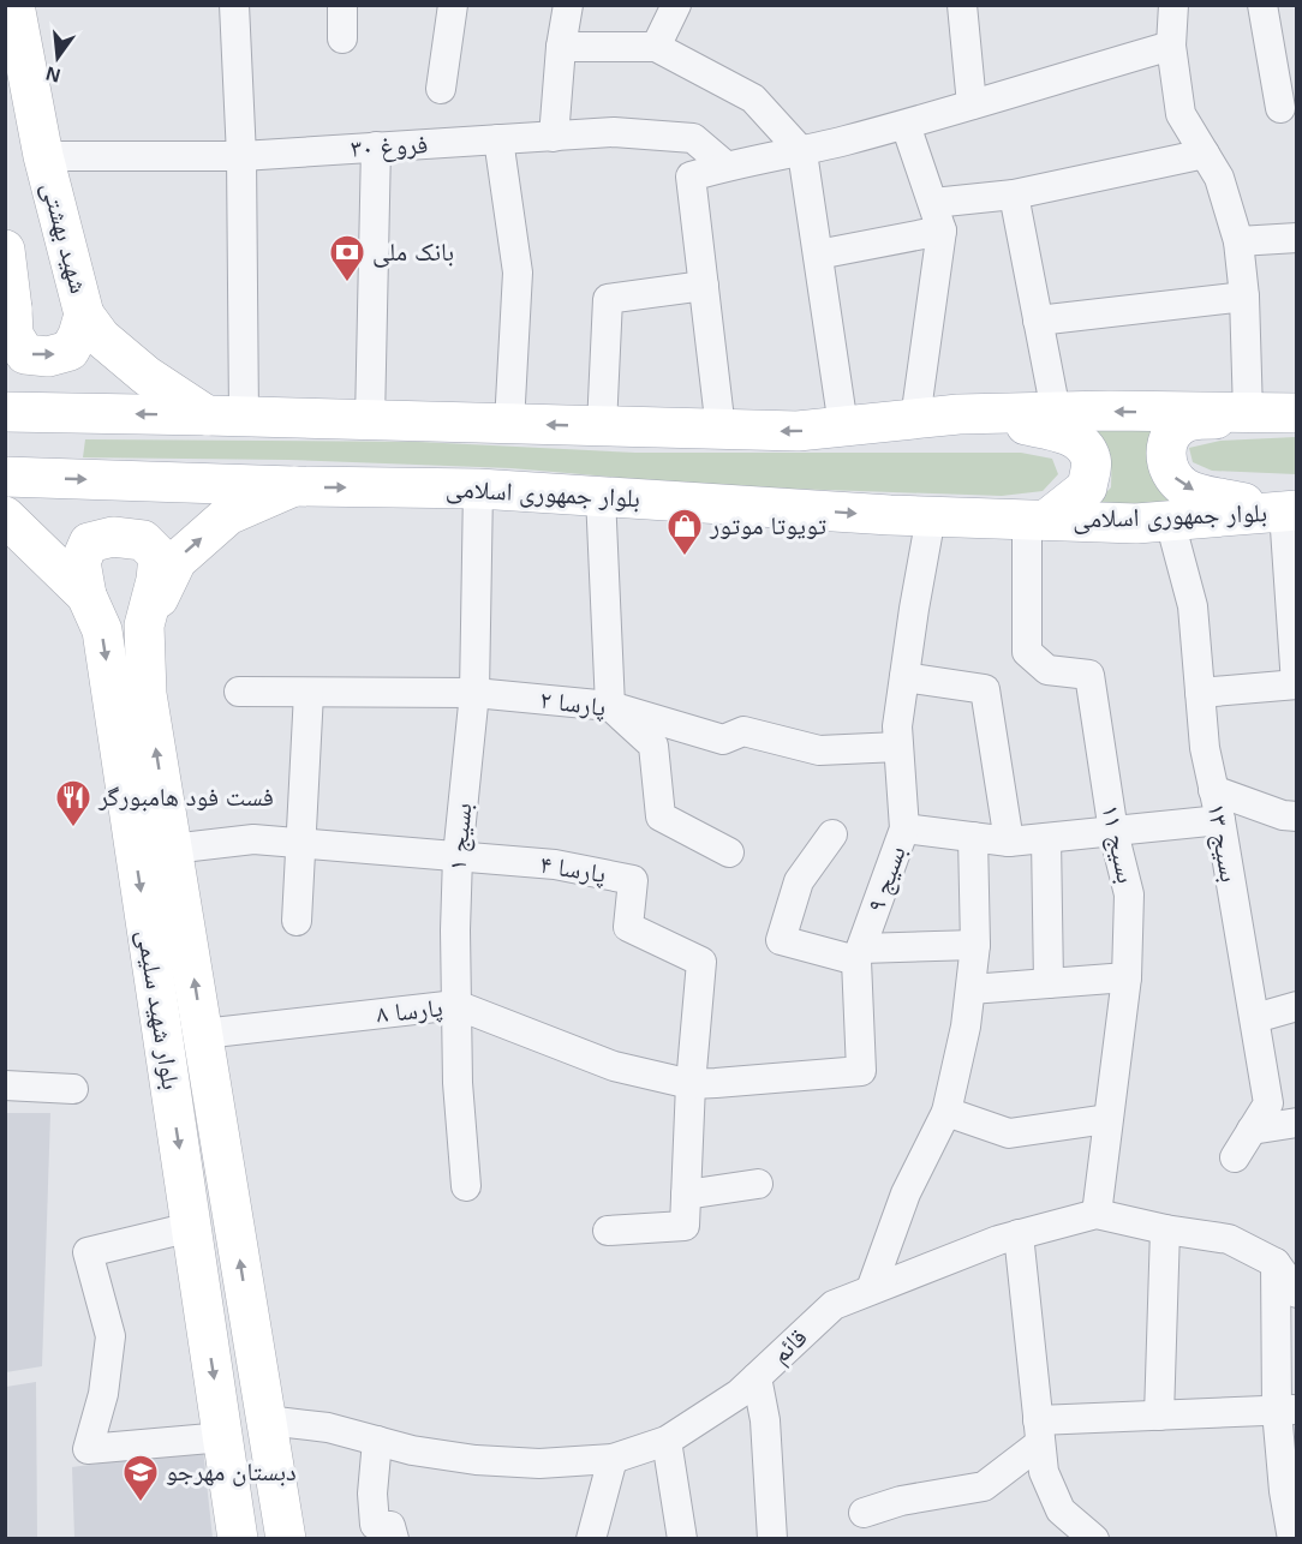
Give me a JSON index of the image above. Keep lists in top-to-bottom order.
{
  "streets": {
    "main road": ["شهید بهشتی", "بلوار جمهوری اسلامی", "بلوار شهید سلیمی"],
    "street": [
      "فروغ ۳۰",
      "پارسا ۲",
      "بسیج ۱",
      "بسیج ۱۳",
      "بسیج ۱۱",
      "پارسا ۴",
      "بسیج ۹",
      "پارسا ۸",
      "قائم"
    ]
  },
  "crossings": [
    ["فروغ ۳۰", "شهید بهشتی"],
    ["بلوار جمهوری اسلامی", "بسیج ۱"],
    ["بلوار جمهوری اسلامی", "بسیج ۱۳"],
    ["بلوار جمهوری اسلامی", "بسیج ۱۱"],
    ["بلوار جمهوری اسلامی", "بسیج ۹"],
    ["پارسا ۲", "بسیج ۱"],
    ["پارسا ۲", "بسیج ۹"],
    ["بسیج ۱", "پارسا ۴"],
    ["بسیج ۱", "پارسا ۸"],
    ["بسیج ۱۱", "قائم"],
    ["پارسا ۴", "بسیج ۹"],
    ["پارسا ۴", "بلوار شهید سلیمی"],
    ["پارسا ۴", "پارسا ۸"],
    ["بسیج ۹", "پارسا ۸"],
    ["بلوار شهید سلیمی", "پارسا ۸"],
    ["بلوار شهید سلیمی", "قائم"]
  ],
  "places": {
    "bank": ["بانک ملی"],
    "shop": ["تویوتا موتور"],
    "restaurant": ["فست فود هامبورگر"],
    "school or university": ["دبستان مهرجو"]
  },
  "north": "bottom"
}
